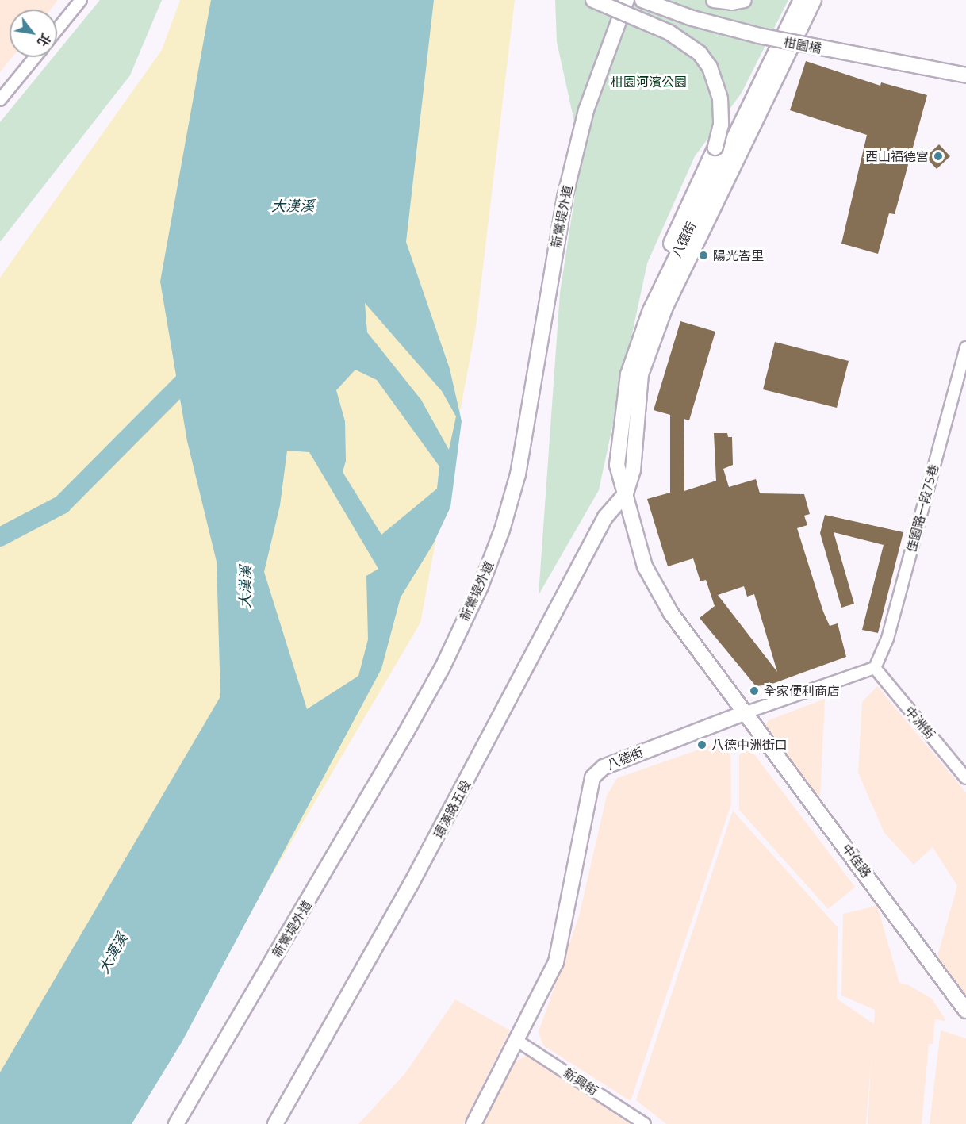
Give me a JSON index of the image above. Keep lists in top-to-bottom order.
{
  "streets": {
    "street": [
      "柑園橋",
      "新鶯堤外道",
      "八德街",
      "佳園路一段75巷",
      "中洲街",
      "環漢路五段",
      "中佳路",
      "新興街"
    ]
  },
  "crossings": [
    ["八德街", "環漢路五段"],
    ["八德街", "中佳路"],
    ["八德街", "新興街"],
    ["佳園路一段75巷", "中洲街"]
  ],
  "water": ["大漢溪"],
  "parks": ["柑園河濱公園"],
  "places": [
    "西山福德宮",
    "陽光峇里",
    "全家便利商店",
    "八德中洲街口"
  ],
  "north": "bottom right"
}
